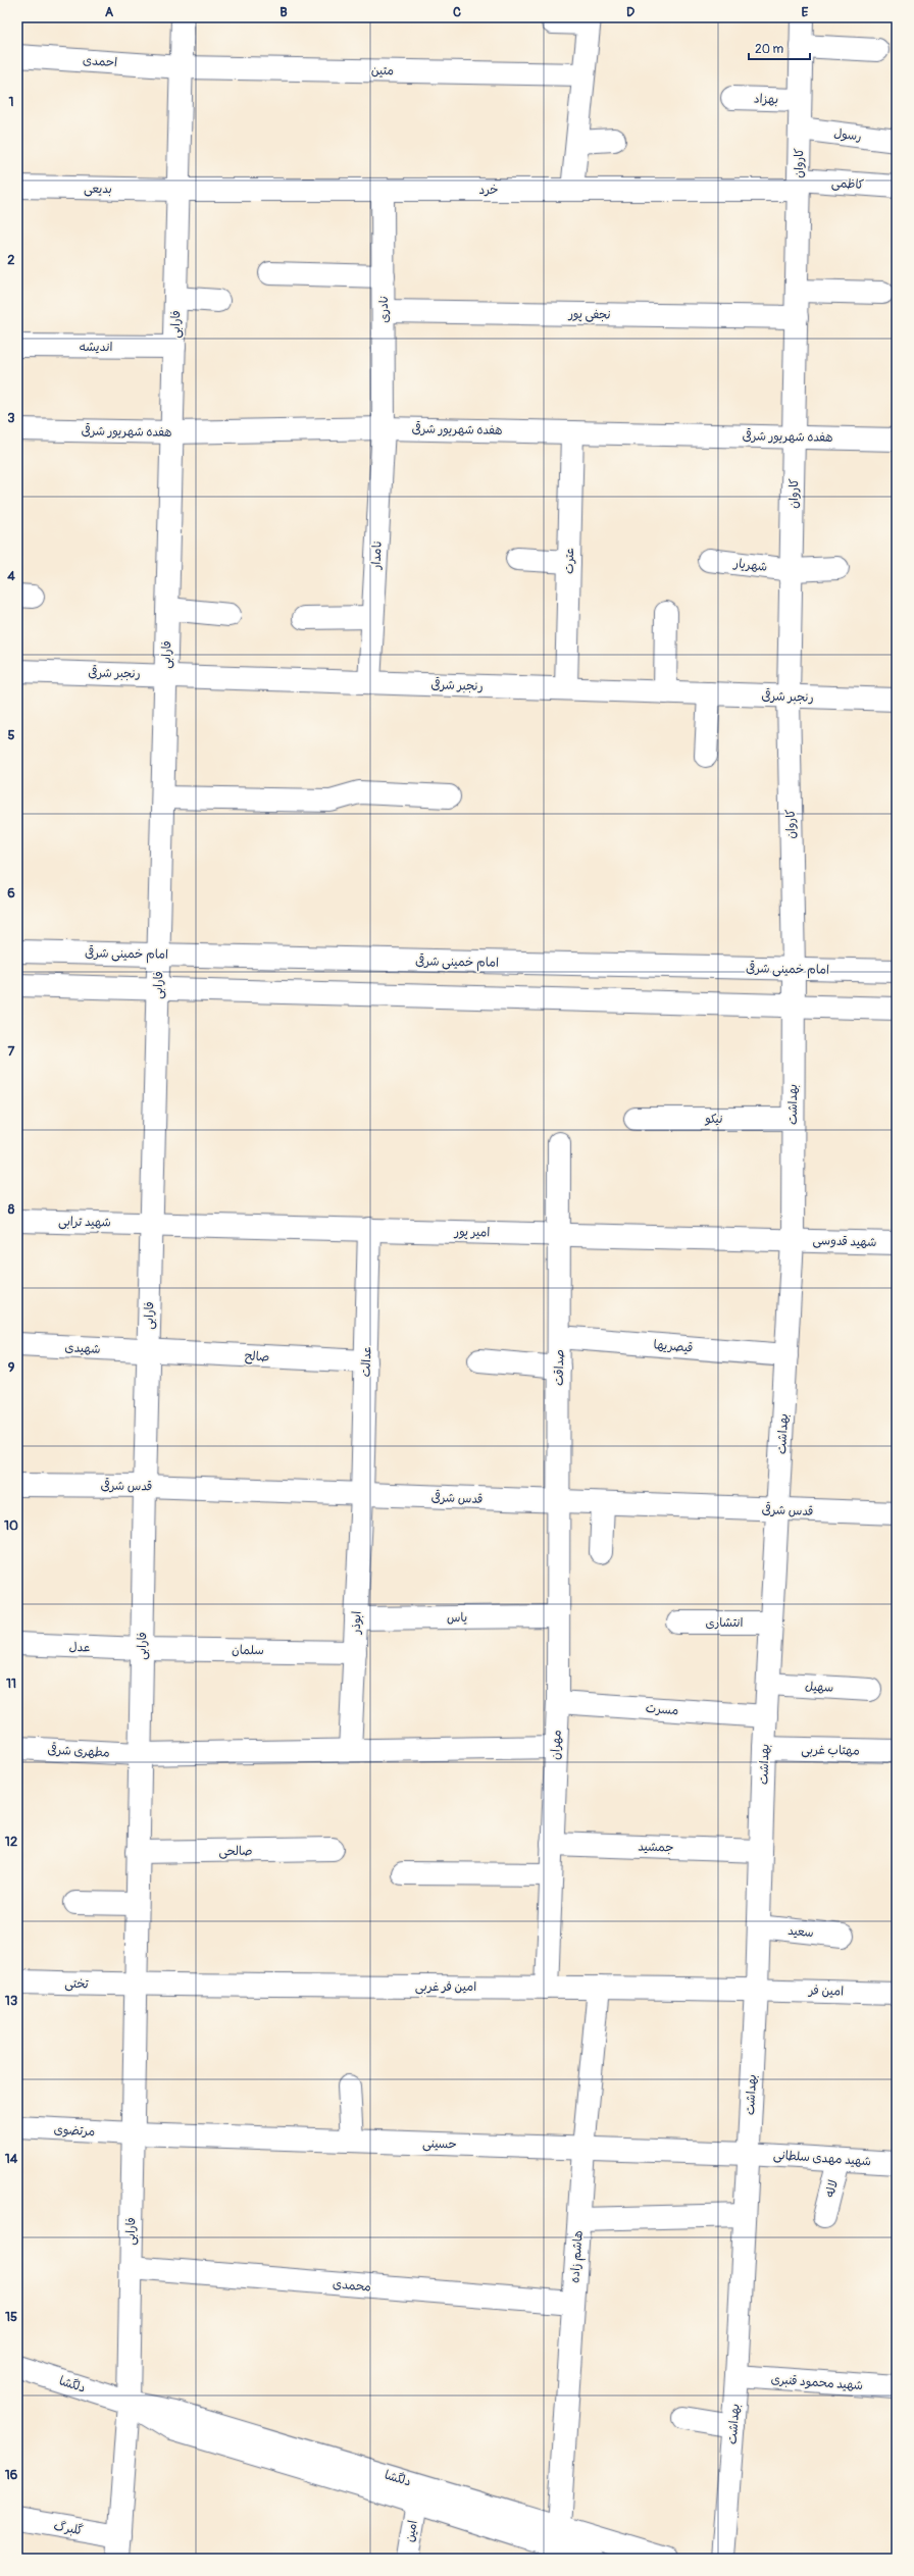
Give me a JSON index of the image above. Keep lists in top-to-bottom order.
{
  "streets": {
    "street": [
      "احمدی",
      "متین",
      "بهزاد",
      "رسول",
      "کاروان",
      "کاظمی",
      "بدیعی",
      "خرد",
      "نادری",
      "نجفی پور",
      "فارابی",
      "اندیشه",
      "هفده شهریور شرقی",
      "نامدار",
      "عترت",
      "شهریار",
      "رنجبر شرقی",
      "امام خمینی شرقی",
      "بهداشت",
      "نیکو",
      "شهید ترابی",
      "امیر پور",
      "شهید قدوسی",
      "قیصریها",
      "شهیدی",
      "صالح",
      "عدالت",
      "صداقت",
      "قدس شرقی",
      "یاس",
      "ابوذر",
      "انتشاری",
      "عدل",
      "سلمان",
      "سهیل",
      "مسرت",
      "مهران",
      "مهتاب غربی",
      "مطهری شرقی",
      "جمشید",
      "صالحی",
      "سعید",
      "تختی",
      "امین فر غربی",
      "امین فر",
      "مرتضوی",
      "حسینی",
      "شهید مهدی سلطانی",
      "لاله",
      "هاشم زاده",
      "محمدی",
      "شهید محمود قنبری",
      "دلگشا",
      "گلبرگ",
      "امین"
    ]
  },
  "crossings": [
    ["احمدی", "متین"],
    ["احمدی", "فارابی"],
    ["متین", "فارابی"],
    ["بهزاد", "کاروان"],
    ["رسول", "کاروان"],
    ["کاروان", "کاظمی"],
    ["کاروان", "خرد"],
    ["کاروان", "نجفی پور"],
    ["کاروان", "هفده شهریور شرقی"],
    ["کاروان", "شهریار"],
    ["کاروان", "رنجبر شرقی"],
    ["کاروان", "امام خمینی شرقی"],
    ["کاروان", "بهداشت"],
    ["کاظمی", "خرد"],
    ["بدیعی", "خرد"],
    ["بدیعی", "فارابی"],
    ["خرد", "نادری"],
    ["خرد", "فارابی"],
    ["نادری", "نجفی پور"],
    ["نادری", "هفده شهریور شرقی"],
    ["نادری", "نامدار"],
    ["فارابی", "اندیشه"],
    ["فارابی", "هفده شهریور شرقی"],
    ["فارابی", "رنجبر شرقی"],
    ["فارابی", "امام خمینی شرقی"],
    ["فارابی", "شهید ترابی"],
    ["فارابی", "امیر پور"],
    ["فارابی", "شهیدی"],
    ["فارابی", "صالح"],
    ["فارابی", "قدس شرقی"],
    ["فارابی", "عدل"],
    ["فارابی", "سلمان"],
    ["فارابی", "مطهری شرقی"],
    ["فارابی", "صالحی"],
    ["فارابی", "تختی"],
    ["فارابی", "امین فر غربی"],
    ["فارابی", "مرتضوی"],
    ["فارابی", "حسینی"],
    ["فارابی", "محمدی"],
    ["فارابی", "دلگشا"],
    ["فارابی", "گلبرگ"],
    ["هفده شهریور شرقی", "نامدار"],
    ["هفده شهریور شرقی", "عترت"],
    ["نامدار", "رنجبر شرقی"],
    ["عترت", "رنجبر شرقی"],
    ["امام خمینی شرقی", "بهداشت"],
    ["بهداشت", "نیکو"],
    ["بهداشت", "امیر پور"],
    ["بهداشت", "شهید قدوسی"],
    ["بهداشت", "قیصریها"],
    ["بهداشت", "قدس شرقی"],
    ["بهداشت", "انتشاری"],
    ["بهداشت", "سهیل"],
    ["بهداشت", "مسرت"],
    ["بهداشت", "مهتاب غربی"],
    ["بهداشت", "جمشید"],
    ["بهداشت", "سعید"],
    ["بهداشت", "امین فر غربی"],
    ["بهداشت", "امین فر"],
    ["بهداشت", "حسینی"],
    ["بهداشت", "شهید مهدی سلطانی"],
    ["بهداشت", "شهید محمود قنبری"],
    ["شهید ترابی", "امیر پور"],
    ["امیر پور", "شهید قدوسی"],
    ["امیر پور", "عدالت"],
    ["امیر پور", "صداقت"],
    ["قیصریها", "صداقت"],
    ["شهیدی", "صالح"],
    ["صالح", "عدالت"],
    ["عدالت", "قدس شرقی"],
    ["عدالت", "ابوذر"],
    ["صداقت", "قدس شرقی"],
    ["صداقت", "مهران"],
    ["قدس شرقی", "ابوذر"],
    ["قدس شرقی", "مهران"],
    ["یاس", "ابوذر"],
    ["یاس", "مهران"],
    ["ابوذر", "سلمان"],
    ["عدل", "سلمان"],
    ["مسرت", "مهران"],
    ["مهران", "جمشید"],
    ["مهران", "امین فر غربی"],
    ["تختی", "امین فر غربی"],
    ["امین فر غربی", "امین فر"],
    ["امین فر غربی", "هاشم زاده"],
    ["مرتضوی", "حسینی"],
    ["حسینی", "شهید مهدی سلطانی"],
    ["حسینی", "هاشم زاده"],
    ["شهید مهدی سلطانی", "لاله"],
    ["هاشم زاده", "محمدی"],
    ["هاشم زاده", "دلگشا"],
    ["دلگشا", "امین"]
  ],
  "scale_bar": "20 m",
  "grid": {
    "columns": [
      "A",
      "B",
      "C",
      "D",
      "E"
    ],
    "rows": [
      "1",
      "2",
      "3",
      "4",
      "5",
      "6",
      "7",
      "8",
      "9",
      "10",
      "11",
      "12",
      "13",
      "14",
      "15",
      "16"
    ]
  }
}
